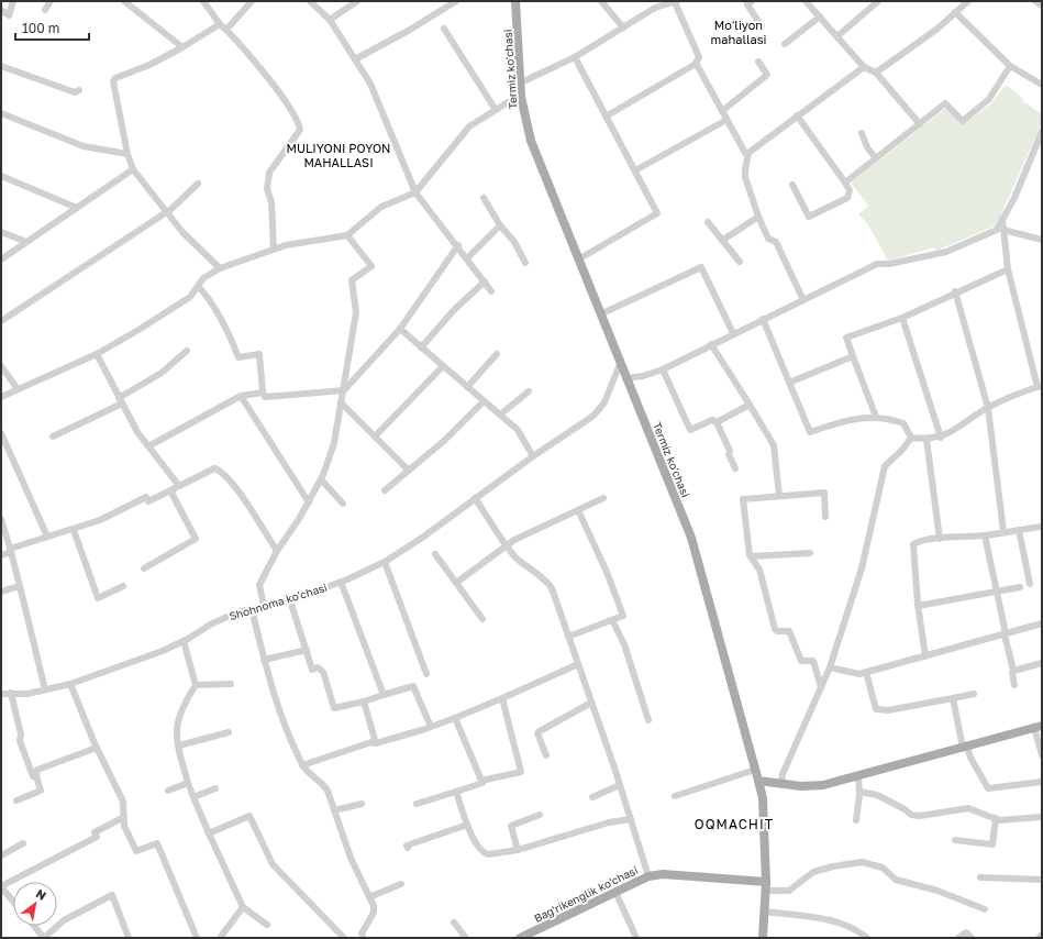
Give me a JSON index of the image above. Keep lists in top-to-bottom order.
{
  "streets": {
    "main road": ["Termiz ko'chasi", "Bag'rikenglik ko'chasi"],
    "street": ["Shohnoma ko'chasi"]
  },
  "crossings": [
    ["Termiz ko'chasi", "Shohnoma ko'chasi"],
    ["Termiz ko'chasi", "Bag'rikenglik ko'chasi"]
  ],
  "districts": ["Moʻliyon mahallasi", "MULIYONI POYON MAHALLASI", "OQMACHIT"],
  "scale_bar": "100 m",
  "north": "top right"
}
